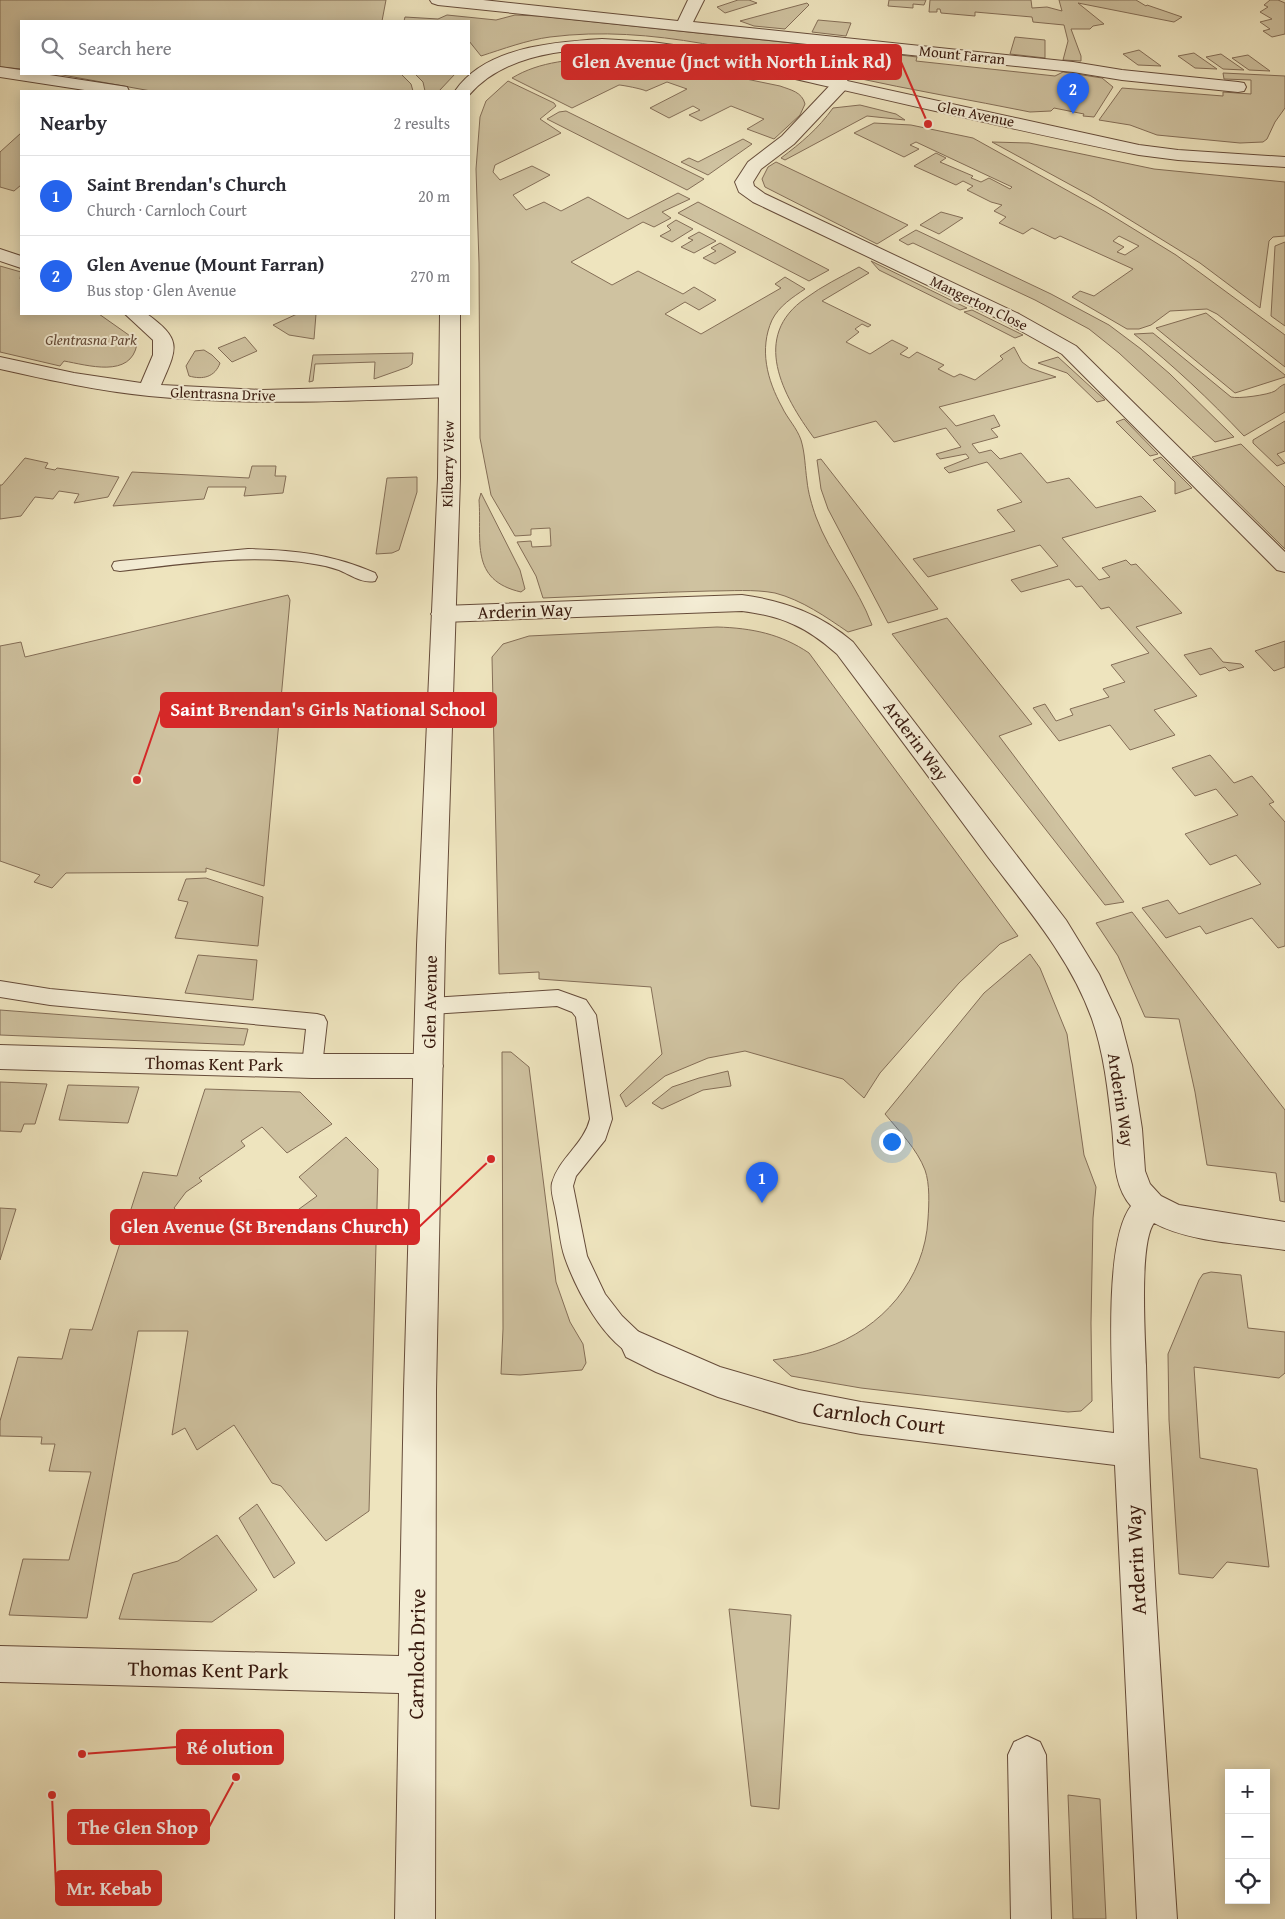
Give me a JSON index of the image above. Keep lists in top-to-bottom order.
{
  "streets": {
    "street": [
      "Mount Farran",
      "Glen Avenue",
      "Mangerton Close",
      "Glentrasna Drive",
      "Kilbarry View",
      "Arderin Way",
      "Thomas Kent Park",
      "Carnloch Court",
      "Carnloch Drive"
    ]
  },
  "crossings": [
    ["Glen Avenue", "Mangerton Close"],
    ["Glen Avenue", "Kilbarry View"],
    ["Glen Avenue", "Arderin Way"],
    ["Glen Avenue", "Thomas Kent Park"],
    ["Glen Avenue", "Carnloch Drive"],
    ["Glentrasna Drive", "Kilbarry View"],
    ["Kilbarry View", "Arderin Way"],
    ["Arderin Way", "Carnloch Court"],
    ["Thomas Kent Park", "Carnloch Drive"]
  ],
  "parks": ["Glentrasna Park"],
  "places": [
    "Glen Avenue (Jnct with North Link Rd)",
    "Saint Brendan's Girls National School",
    "Glen Avenue (St Brendans Church)",
    "Ré olution",
    "The Glen Shop",
    "Mr. Kebab"
  ],
  "page": {
    "search": "Search here",
    "pins": ["2", "1"],
    "heading": ["Nearby", "2 results"],
    "list": [
      {
        "mark": "1",
        "name": "Saint Brendan's Church",
        "note": "Church · Carnloch Court",
        "value": "20 m"
      },
      {
        "mark": "2",
        "name": "Glen Avenue (Mount Farran)",
        "note": "Bus stop · Glen Avenue",
        "value": "270 m"
      }
    ],
    "map_buttons": ["+", "−"]
  }
}
